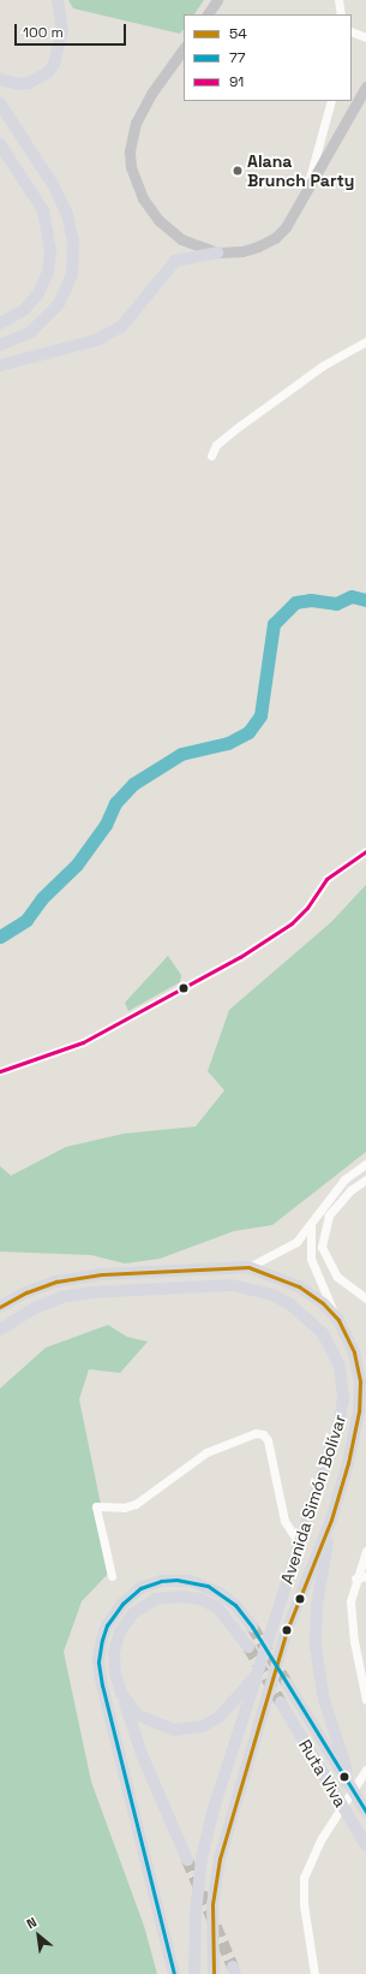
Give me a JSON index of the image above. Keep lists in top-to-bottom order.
{
  "streets": {
    "highway": ["Avenida Simón Bolívar", "Ruta Viva"]
  },
  "places": ["Alana Brunch Party"],
  "lines": ["transit line 91", "transit line 54", "transit line 77"],
  "legend": ["54", "77", "91"],
  "scale_bar": "100 m",
  "north": "top left"
}
